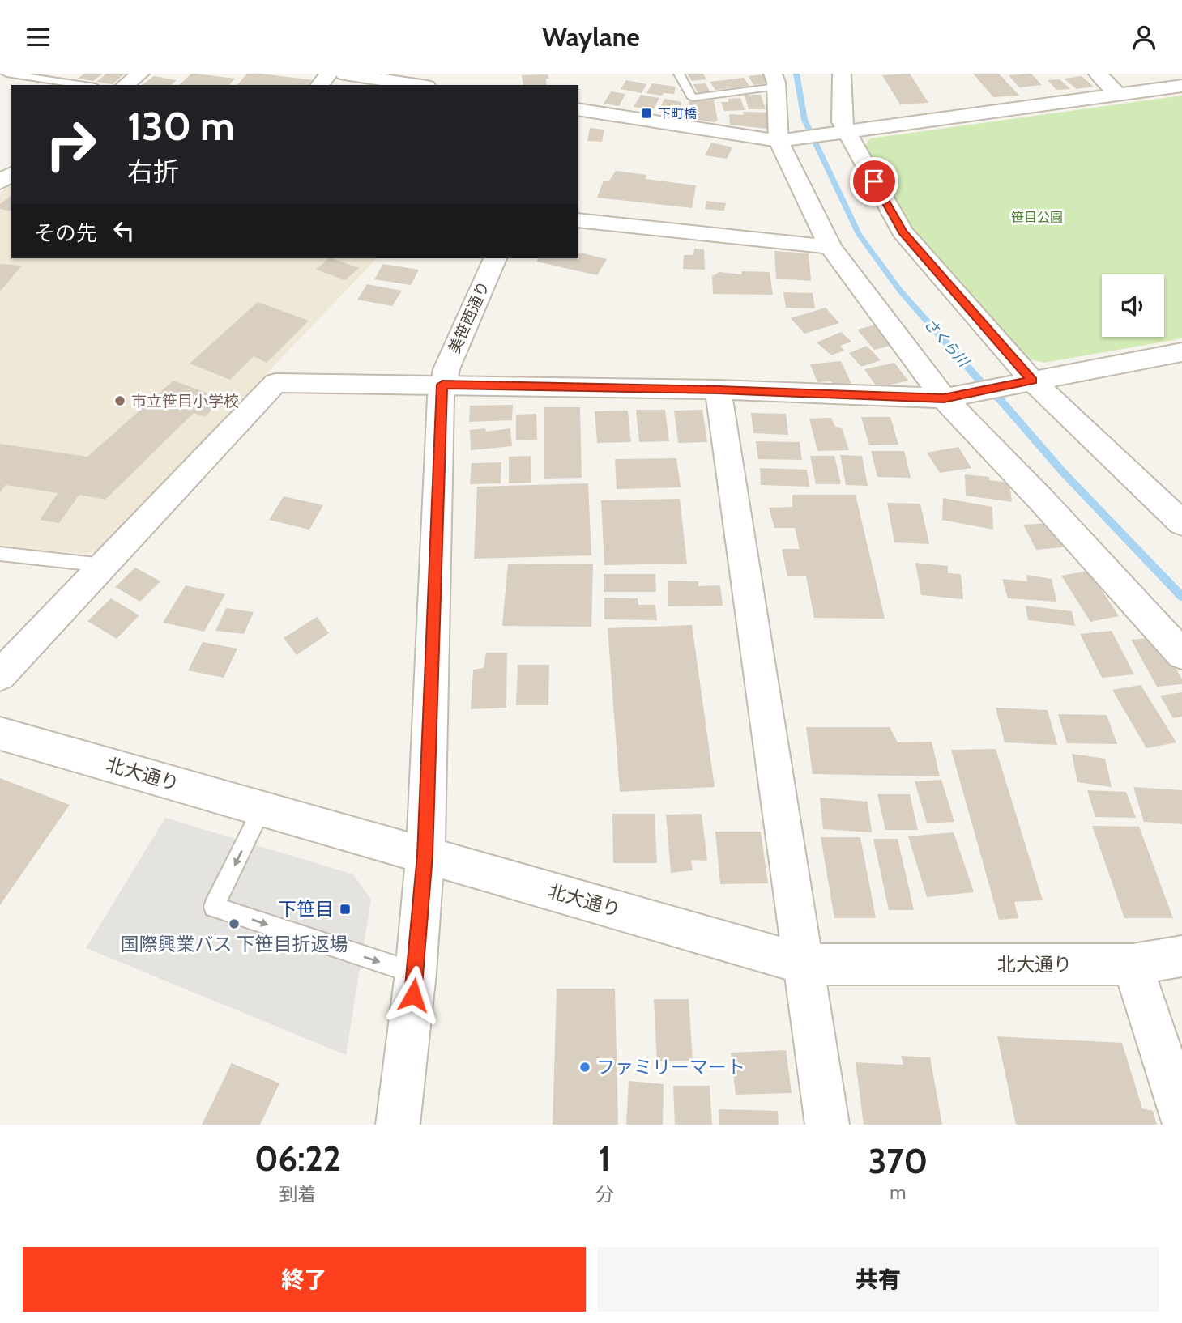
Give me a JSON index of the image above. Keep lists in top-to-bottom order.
{
  "streets": {
    "street": ["美笹西通り", "北大通り"]
  },
  "crossings": [
    ["美笹西通り", "北大通り"]
  ],
  "water": ["さくら川"],
  "parks": ["笹目公園"],
  "places": {
    "transit": ["下町橋", "下笹目"],
    "other": ["市立笹目小学校", "国際興業バス 下笹目折返場", "ファミリーマート"]
  },
  "page": {
    "header": "Waylane",
    "turn": ["130 m", "右折"],
    "then": "その先",
    "eta": [
      "06:22",
      "到着",
      "1",
      "分",
      "370",
      "m"
    ],
    "buttons": ["終了", "共有"]
  }
}
